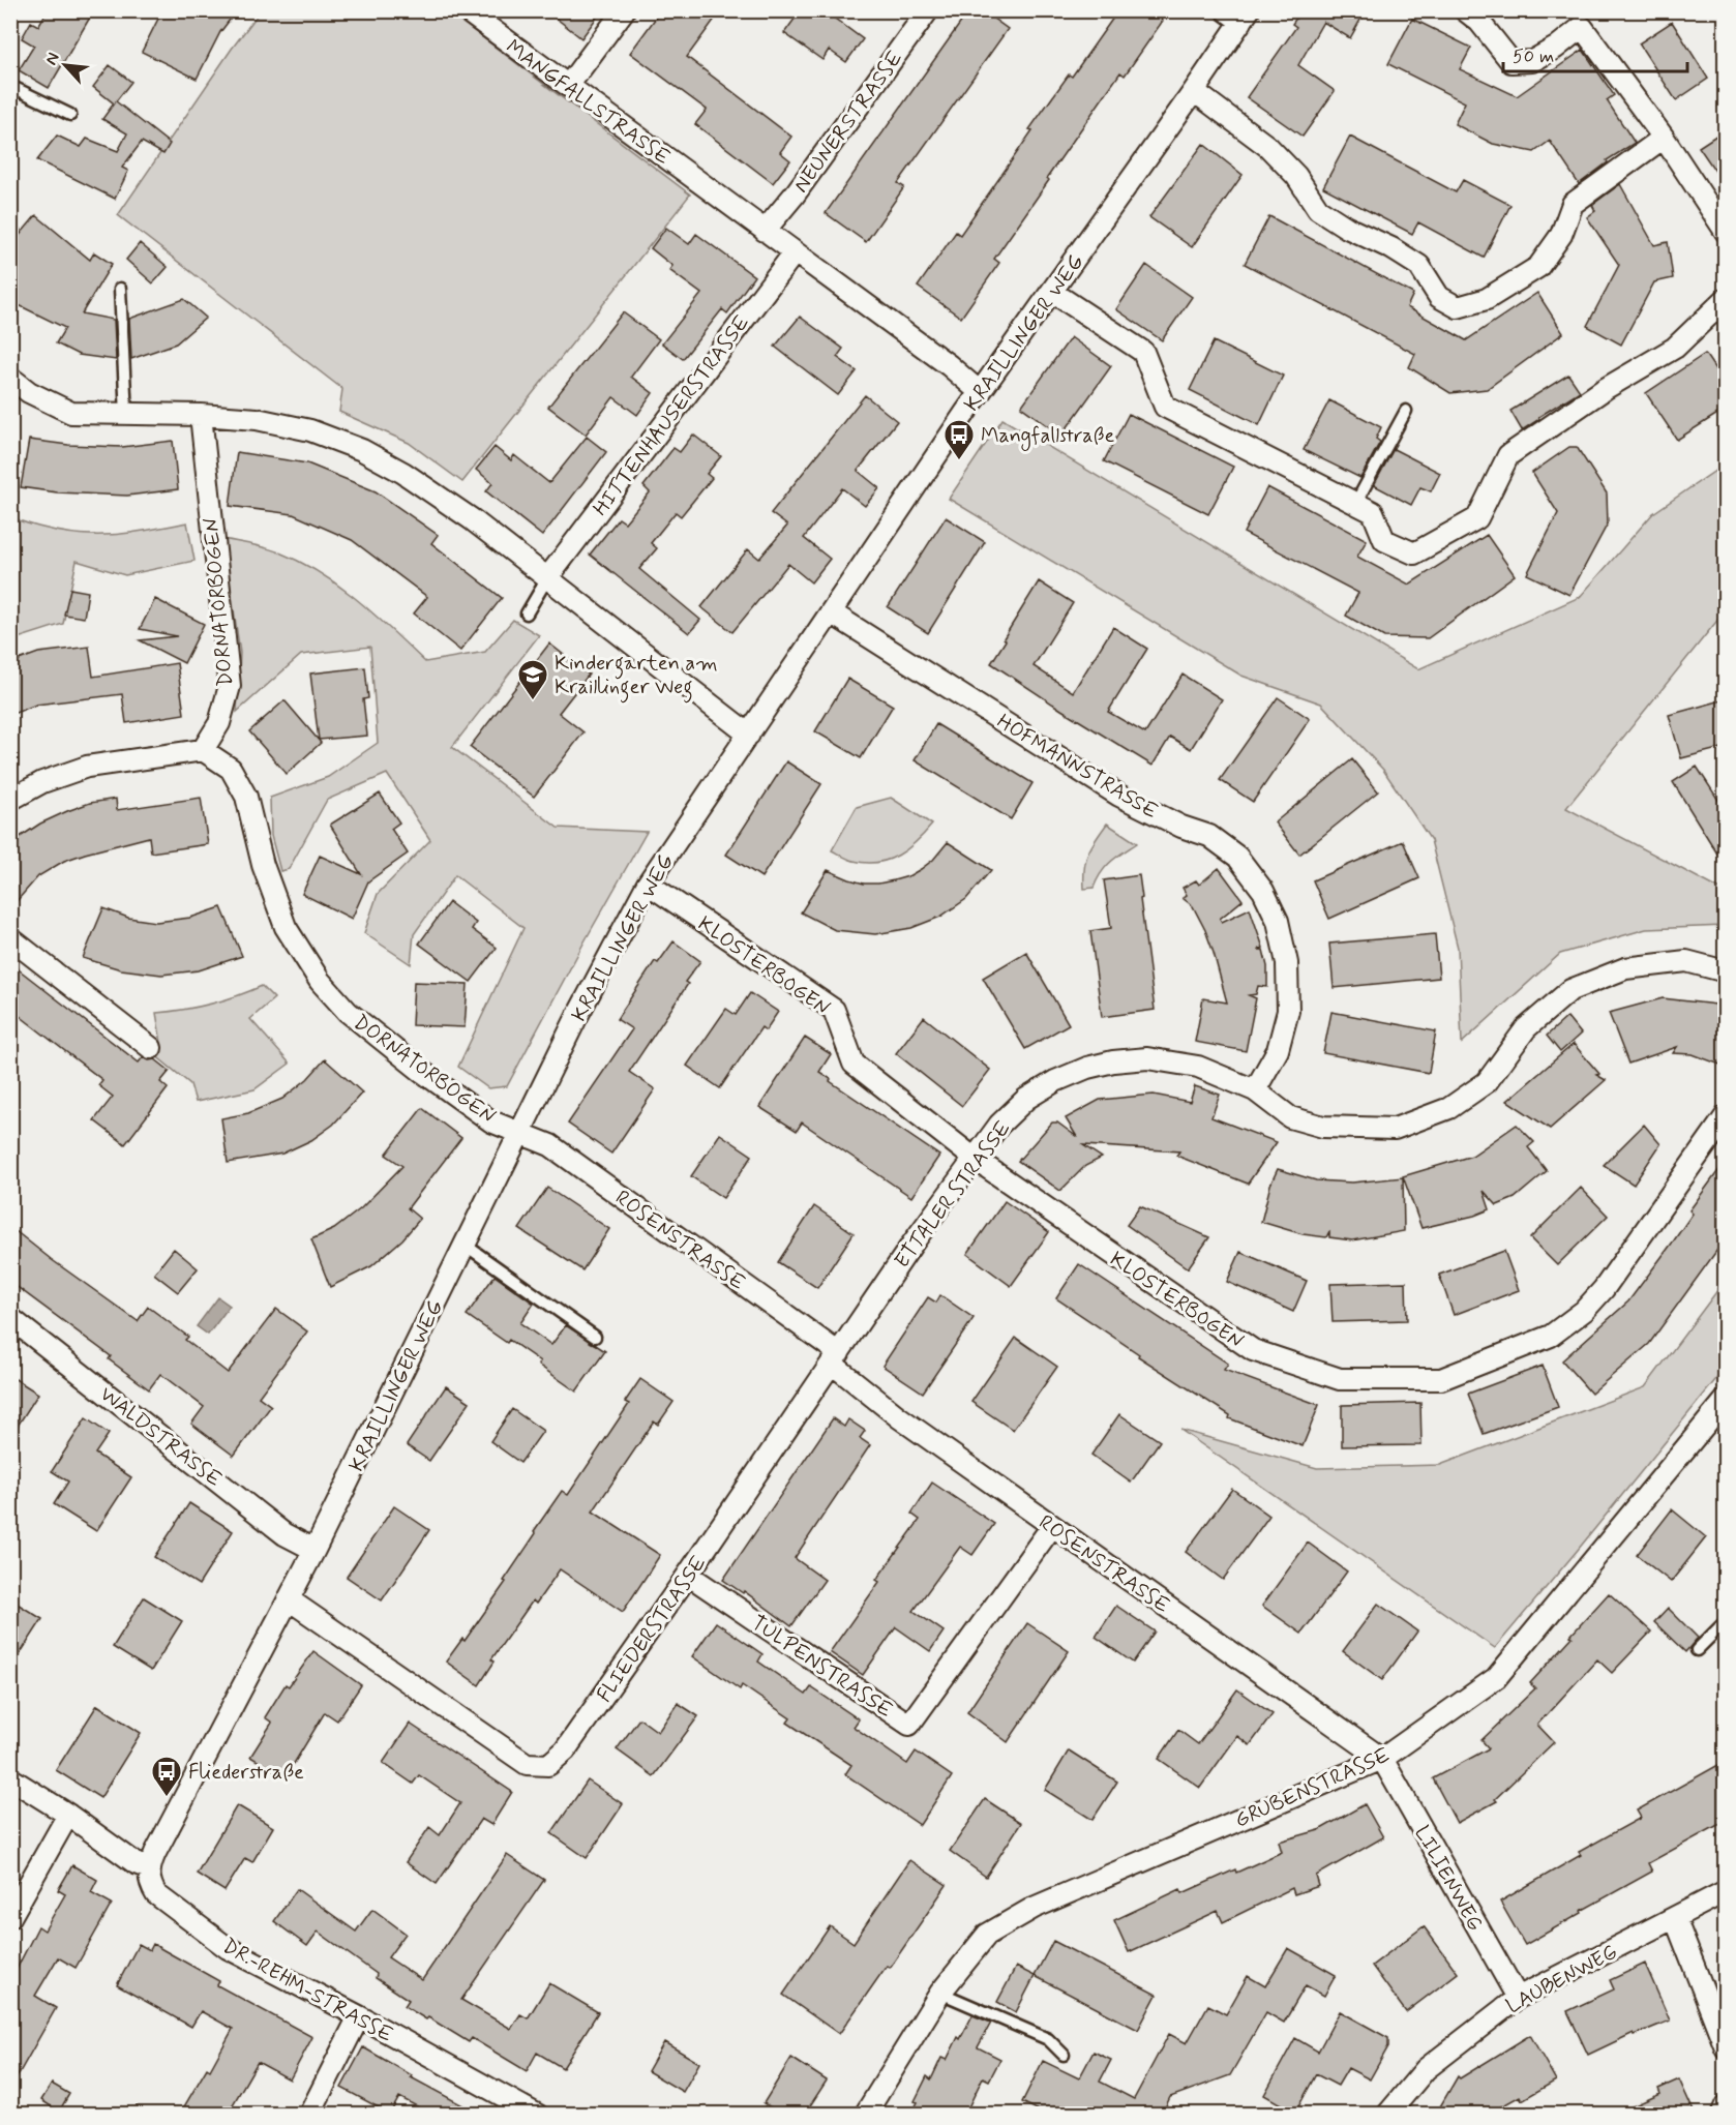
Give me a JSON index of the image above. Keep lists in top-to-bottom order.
{
  "streets": {
    "street": [
      "MANGFALLSTRASSE",
      "NEUNERSTRASSE",
      "KRAILLINGER WEG",
      "HITTENHAUSERSTRASSE",
      "DORNATORBOGEN",
      "HOFMANNSTRASSE",
      "KLOSTERBOGEN",
      "ETTALER STRASSE",
      "ROSENSTRASSE",
      "WALDSTRASSE",
      "FLIEDERSTRASSE",
      "TULPENSTRASSE",
      "GRUBENSTRASSE",
      "LILIENWEG",
      "LAUBENWEG",
      "DR.-REHM-STRASSE"
    ]
  },
  "crossings": [
    ["MANGFALLSTRASSE", "NEUNERSTRASSE"],
    ["MANGFALLSTRASSE", "KRAILLINGER WEG"],
    ["MANGFALLSTRASSE", "HITTENHAUSERSTRASSE"],
    ["KRAILLINGER WEG", "DORNATORBOGEN"],
    ["KRAILLINGER WEG", "HOFMANNSTRASSE"],
    ["KRAILLINGER WEG", "KLOSTERBOGEN"],
    ["KRAILLINGER WEG", "ROSENSTRASSE"],
    ["KRAILLINGER WEG", "WALDSTRASSE"],
    ["KRAILLINGER WEG", "FLIEDERSTRASSE"],
    ["KRAILLINGER WEG", "DR.-REHM-STRASSE"],
    ["DORNATORBOGEN", "ROSENSTRASSE"],
    ["HOFMANNSTRASSE", "ETTALER STRASSE"],
    ["KLOSTERBOGEN", "ETTALER STRASSE"],
    ["ETTALER STRASSE", "ROSENSTRASSE"],
    ["ETTALER STRASSE", "FLIEDERSTRASSE"],
    ["ROSENSTRASSE", "FLIEDERSTRASSE"],
    ["ROSENSTRASSE", "TULPENSTRASSE"],
    ["ROSENSTRASSE", "GRUBENSTRASSE"],
    ["ROSENSTRASSE", "LILIENWEG"],
    ["FLIEDERSTRASSE", "TULPENSTRASSE"],
    ["GRUBENSTRASSE", "LILIENWEG"],
    ["LILIENWEG", "LAUBENWEG"]
  ],
  "places": {
    "bus stop": ["Mangfallstraße", "Fliederstraße"],
    "school or university": ["Kindergarten am Kraillinger Weg"]
  },
  "scale_bar": "50 m",
  "north": "top left"
}
